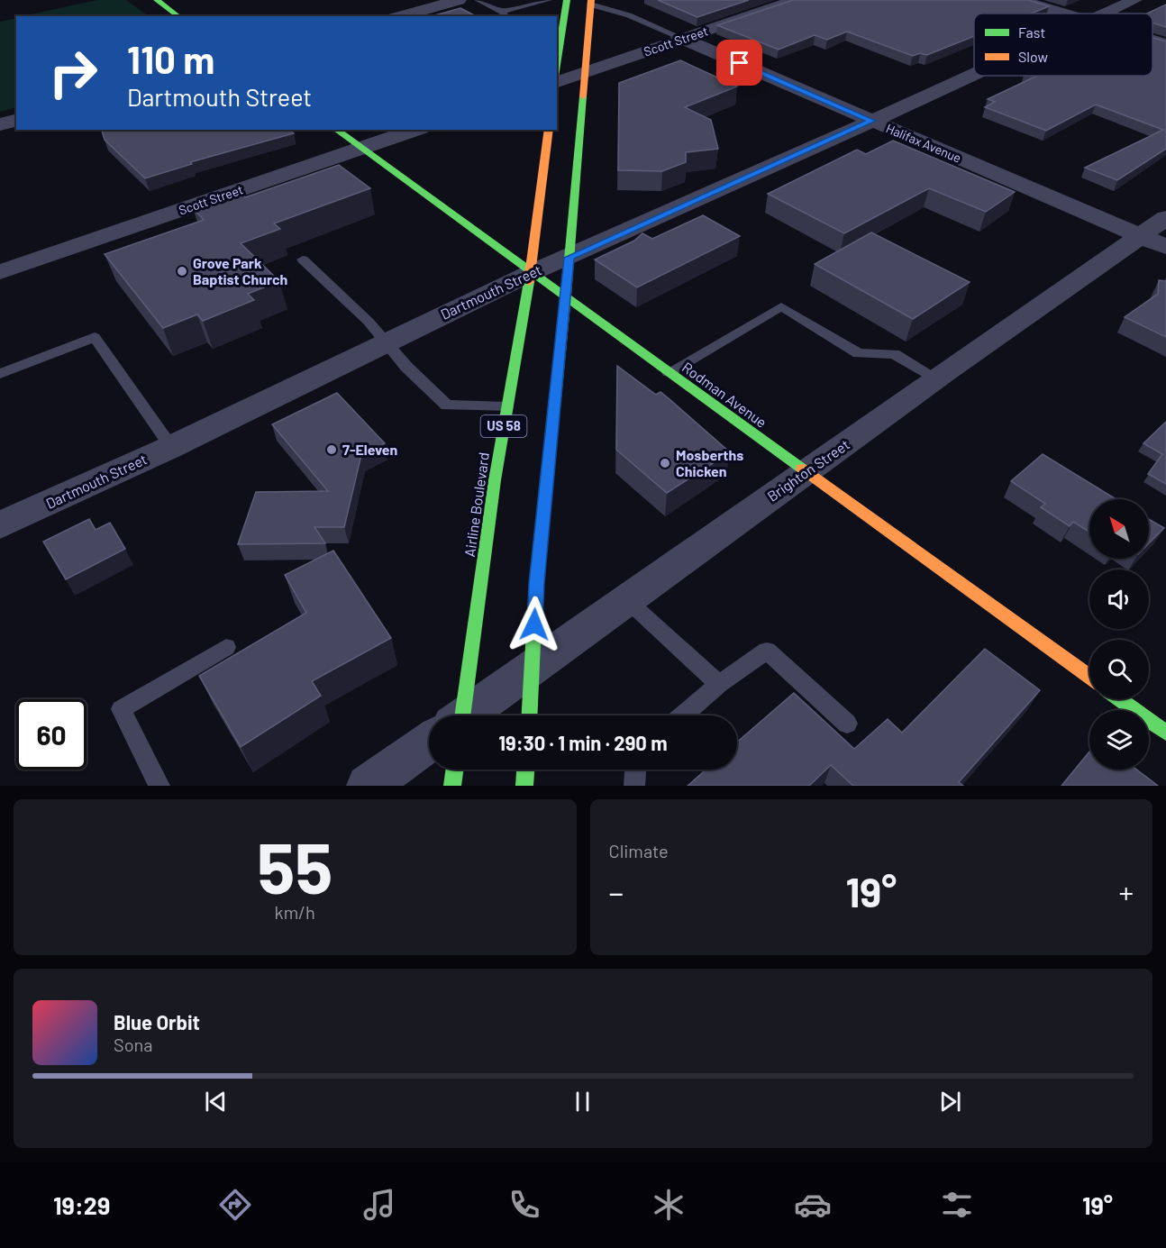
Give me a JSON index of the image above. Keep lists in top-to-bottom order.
{
  "streets": {
    "main road": ["Rodman Avenue", "US 58", "Airline Boulevard"],
    "street": [
      "Scott Street",
      "Halifax Avenue",
      "Dartmouth Street",
      "Brighton Street"
    ]
  },
  "crossings": [
    ["Scott Street", "Halifax Avenue"],
    ["Scott Street", "Rodman Avenue"],
    ["Halifax Avenue", "Dartmouth Street"],
    ["Halifax Avenue", "Brighton Street"],
    ["Dartmouth Street", "Rodman Avenue"],
    ["Dartmouth Street", "Airline Boulevard"],
    ["Rodman Avenue", "Brighton Street"],
    ["Rodman Avenue", "Airline Boulevard"]
  ],
  "places": ["Grove Park Baptist Church", "7-Eleven", "Mosberths Chicken"],
  "legend": ["Fast", "Slow"],
  "north": "top left",
  "page": {
    "turn": ["110 m", "Dartmouth Street"],
    "limit": "60",
    "trip": "19:30 · 1 min · 290 m",
    "tile": [
      ["55", "km/h"],
      "Climate"
    ],
    "heat": ["−", "19°", "+"],
    "song": ["Blue Orbit", "Sona"],
    "tabs": ["19:29", "19°"]
  }
}
